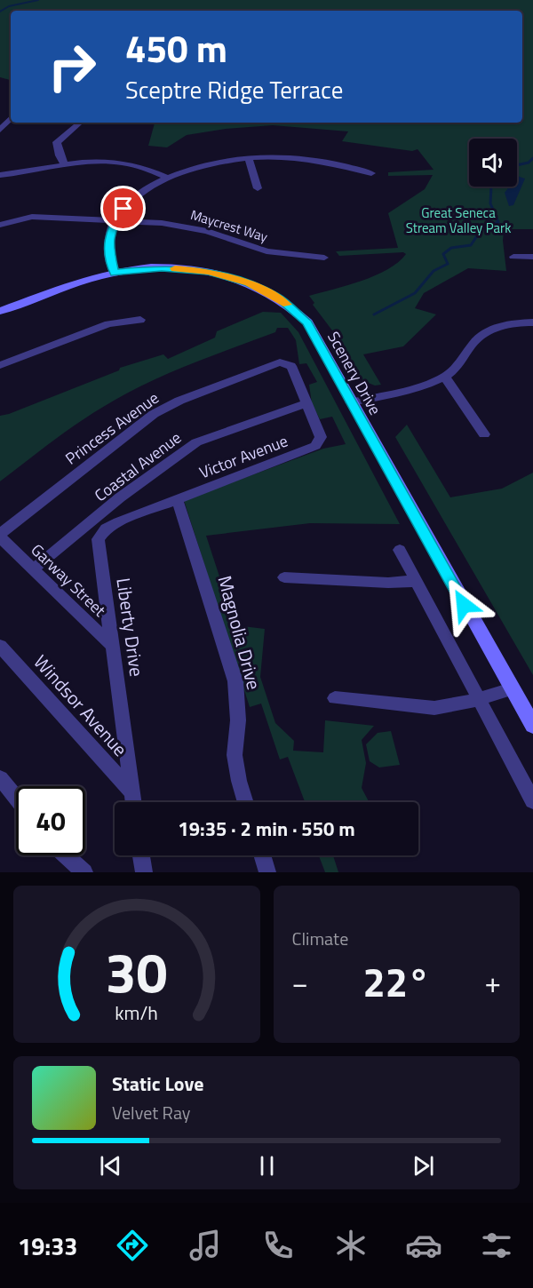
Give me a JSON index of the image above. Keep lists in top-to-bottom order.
{
  "streets": {
    "street": [
      "Maycrest Way",
      "Scenery Drive",
      "Princess Avenue",
      "Victor Avenue",
      "Coastal Avenue",
      "Garway Street",
      "Liberty Drive",
      "Magnolia Drive",
      "Windsor Avenue"
    ]
  },
  "crossings": [
    ["Princess Avenue", "Victor Avenue"],
    ["Princess Avenue", "Coastal Avenue"],
    ["Princess Avenue", "Garway Street"],
    ["Victor Avenue", "Coastal Avenue"],
    ["Victor Avenue", "Liberty Drive"],
    ["Victor Avenue", "Magnolia Drive"],
    ["Coastal Avenue", "Garway Street"],
    ["Garway Street", "Liberty Drive"],
    ["Liberty Drive", "Magnolia Drive"],
    ["Liberty Drive", "Windsor Avenue"]
  ],
  "parks": ["Great Seneca Stream Valley Park"],
  "page": {
    "turn": ["450 m", "Sceptre Ridge Terrace"],
    "limit": "40",
    "trip": "19:35 · 2 min · 550 m",
    "tile": "Climate",
    "heat": ["−", "22°", "+"],
    "song": ["Static Love", "Velvet Ray"],
    "tabs": "19:33",
    "gauge": ["30", "km/h"]
  }
}
